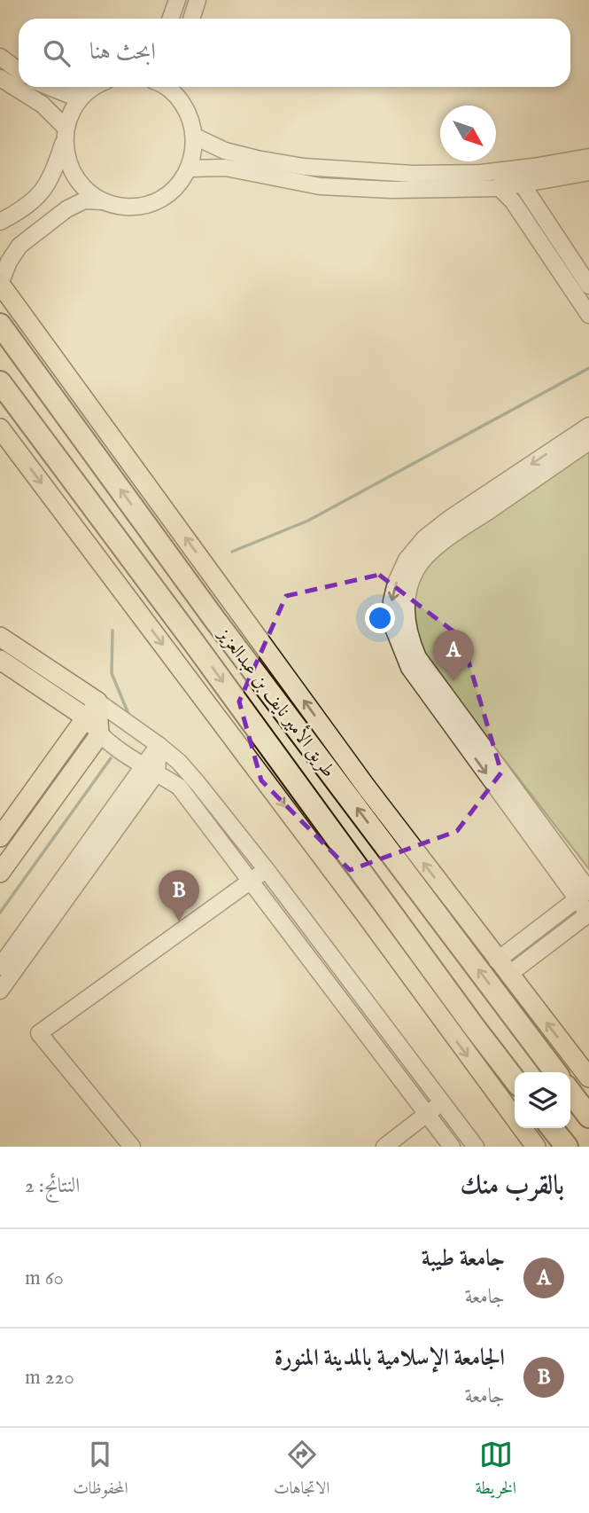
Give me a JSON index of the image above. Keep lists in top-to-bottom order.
{
  "streets": {
    "highway": ["طريق الأمير نايف بن عبدالعزيز"]
  },
  "north": "bottom right",
  "page": {
    "search": "ابحث هنا",
    "pins": ["A", "B"],
    "heading": ["بالقرب منك", "النتائج: 2"],
    "list": [
      {
        "mark": "A",
        "name": "جامعة طيبة",
        "note": "جامعة",
        "value": "60 m"
      },
      {
        "mark": "B",
        "name": "الجامعة الإسلامية بالمدينة المنورة",
        "note": "جامعة",
        "value": "220 m"
      }
    ],
    "nav": ["الخريطة", "الاتجاهات", "المحفوظات"]
  }
}
